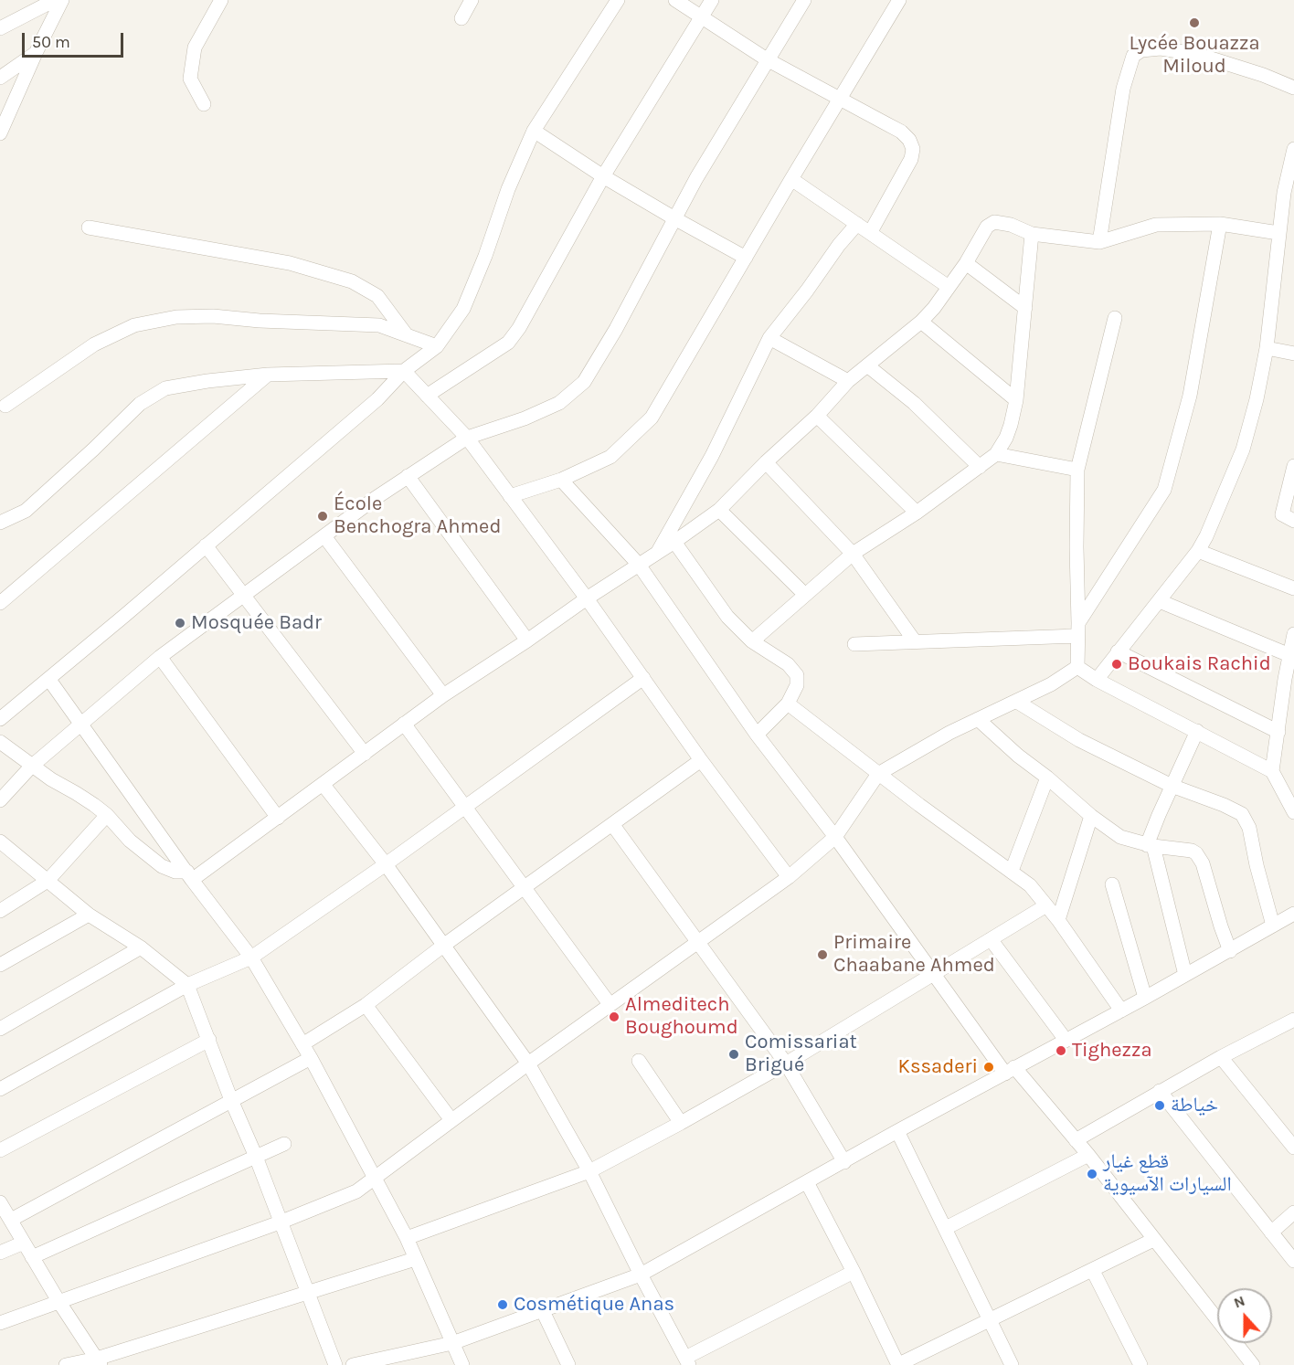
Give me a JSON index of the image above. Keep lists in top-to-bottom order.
{
  "places": [
    "Lycée Bouazza Miloud",
    "École Benchogra Ahmed",
    "Mosquée Badr",
    "Boukais Rachid",
    "Primaire Chaabane Ahmed",
    "Almeditech Boughoumd",
    "Tighezza",
    "Comissariat Brigué",
    "Kssaderi",
    "خياطة",
    "قطع غيار السيارات الآسيوية",
    "Cosmétique Anas"
  ],
  "scale_bar": "50 m",
  "north": "top"
}
